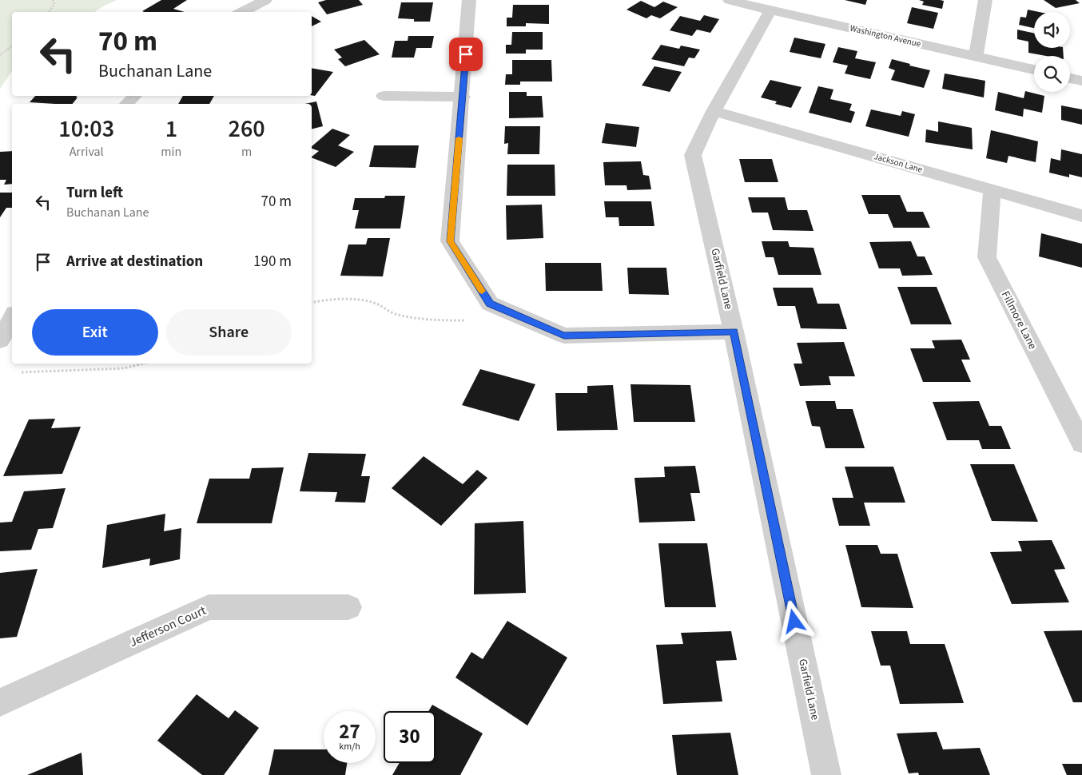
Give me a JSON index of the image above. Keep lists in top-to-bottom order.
{
  "streets": {
    "street": [
      "Washington Avenue",
      "Jackson Lane",
      "Garfield Lane",
      "Fillmore Lane",
      "Jefferson Court"
    ]
  },
  "crossings": [
    ["Washington Avenue", "Garfield Lane"],
    ["Jackson Lane", "Garfield Lane"],
    ["Jackson Lane", "Fillmore Lane"]
  ],
  "page": {
    "turn": ["70 m", "Buchanan Lane"],
    "eta": [
      "10:03",
      "Arrival",
      "1",
      "min",
      "260",
      "m"
    ],
    "list": [
      {
        "name": "Turn left",
        "note": "Buchanan Lane",
        "value": "70 m"
      },
      {
        "name": "Arrive at destination",
        "value": "190 m"
      }
    ],
    "buttons": ["Exit", "Share"],
    "speed": "27 km/h",
    "limit": "30"
  }
}
